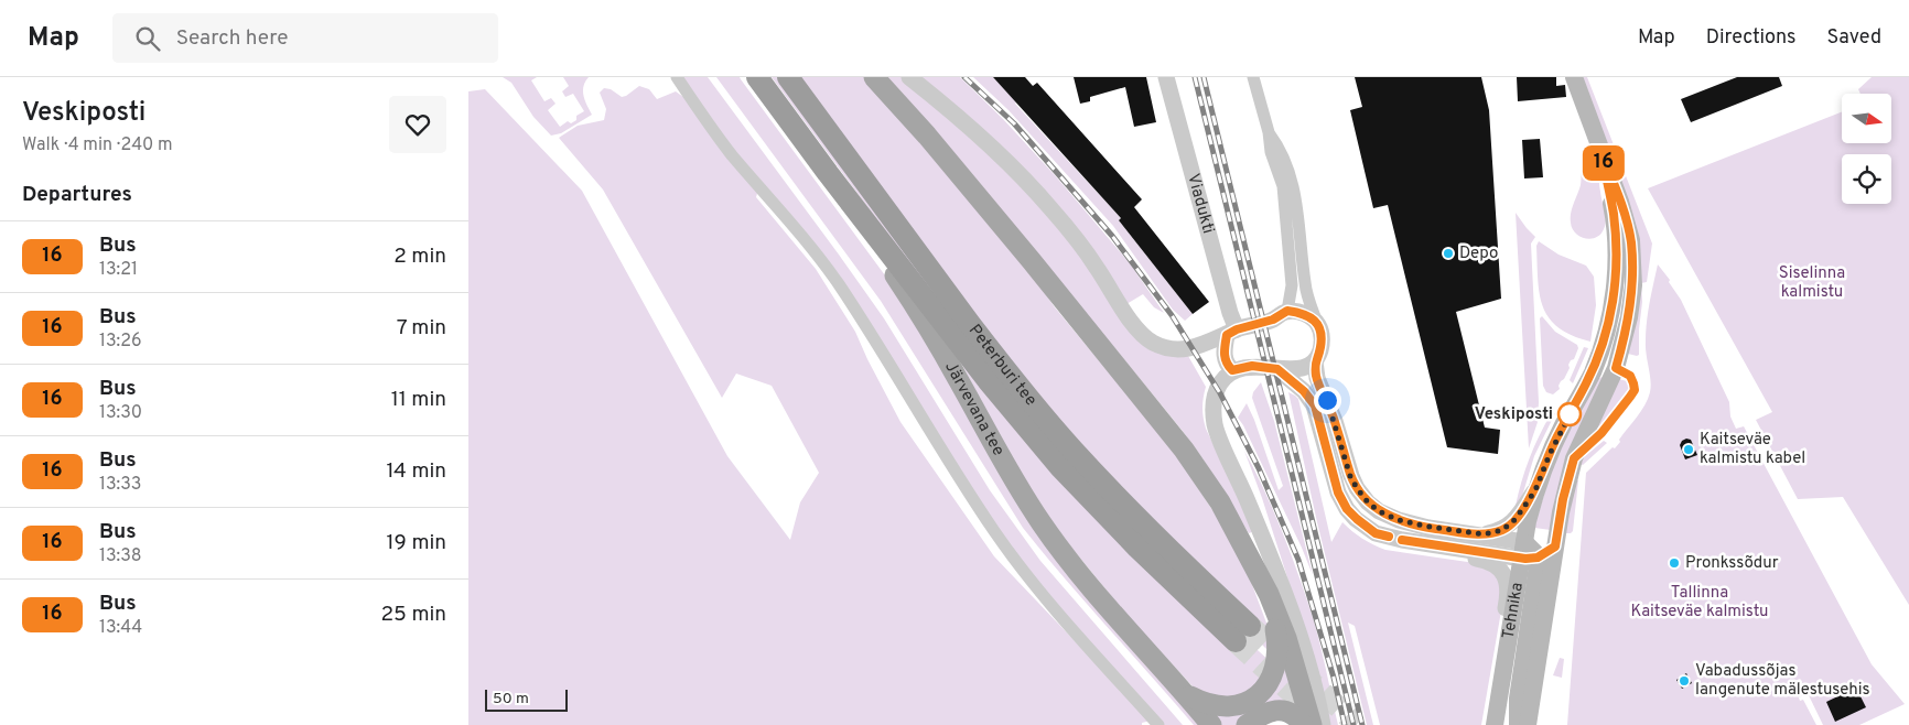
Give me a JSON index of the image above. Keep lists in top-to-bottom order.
{
  "streets": {
    "highway": ["Peterburi tee", "Järvevana tee"],
    "main road": ["Tehnika"],
    "street": ["Viadukti"]
  },
  "crossings": [
    ["Peterburi tee", "Järvevana tee"]
  ],
  "parks": ["Siselinna kalmistu", "Tallinna Kaitseväe kalmistu"],
  "places": [
    "Depo",
    "Veskiposti",
    "Kaitseväe kalmistu kabel",
    "Pronkssõdur",
    "Vabadussõjas langenute mälestusehis"
  ],
  "lines": ["bus line 16"],
  "scale_bar": "50 m",
  "north": "right",
  "page": {
    "header": "Map",
    "search": "Search here",
    "nav": ["Map", "Directions", "Saved"],
    "heading": [
      ["Veskiposti", "Walk · 4 min · 240 m"],
      "Departures"
    ],
    "on_map": "16",
    "list": [
      {
        "mark": "16",
        "name": "Bus",
        "note": "13:21",
        "value": "2 min"
      },
      {
        "mark": "16",
        "name": "Bus",
        "note": "13:26",
        "value": "7 min"
      },
      {
        "mark": "16",
        "name": "Bus",
        "note": "13:30",
        "value": "11 min"
      },
      {
        "mark": "16",
        "name": "Bus",
        "note": "13:33",
        "value": "14 min"
      },
      {
        "mark": "16",
        "name": "Bus",
        "note": "13:38",
        "value": "19 min"
      },
      {
        "mark": "16",
        "name": "Bus",
        "note": "13:44",
        "value": "25 min"
      }
    ],
    "scale": "50 m"
  }
}
